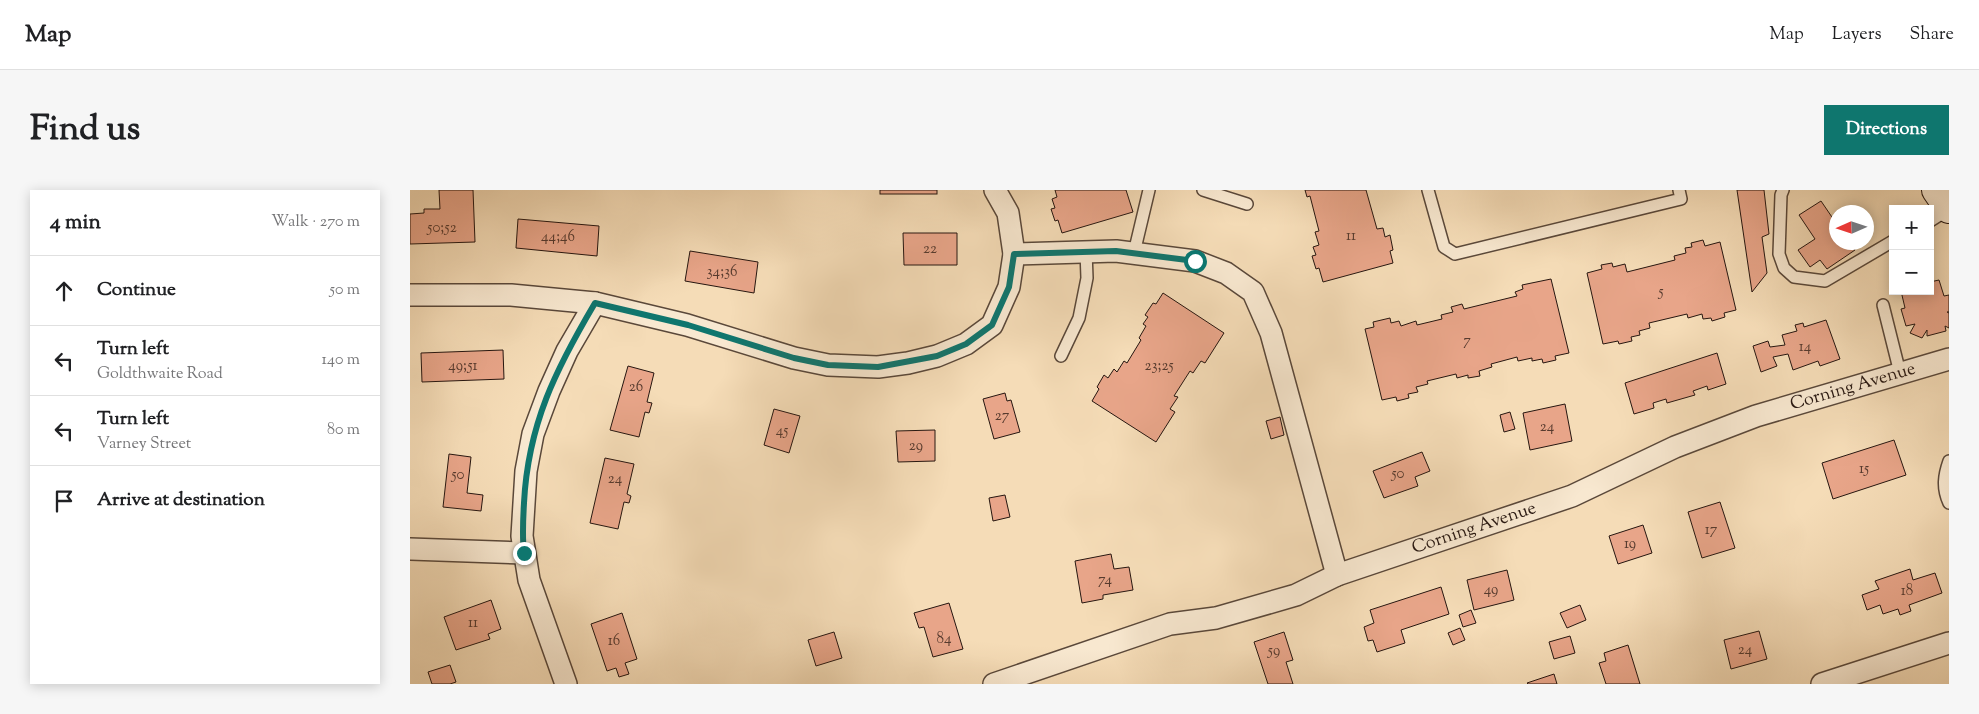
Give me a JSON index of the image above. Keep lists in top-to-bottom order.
{
  "streets": {
    "street": ["Corning Avenue"]
  },
  "house_numbers": [
    "50;52",
    "11",
    "44;46",
    "22",
    "34;36",
    "5",
    "7",
    "14",
    "49;51",
    "23;25",
    "26",
    "27",
    "24",
    "45",
    "29",
    "15",
    "50",
    "50",
    "24",
    "17",
    "19",
    "74",
    "49",
    "18",
    "11",
    "84",
    "16",
    "24",
    "59"
  ],
  "north": "left",
  "page": {
    "header": "Map",
    "nav": ["Map", "Layers", "Share"],
    "title": "Find us",
    "buttons": "Directions",
    "heading": ["4 min", "Walk · 270 m"],
    "map_buttons": ["+", "−"],
    "list": [
      ["Continue", "50 m"],
      ["Turn left", "Goldthwaite Road", "140 m"],
      ["Turn left", "Varney Street", "80 m"],
      "Arrive at destination"
    ]
  }
}
